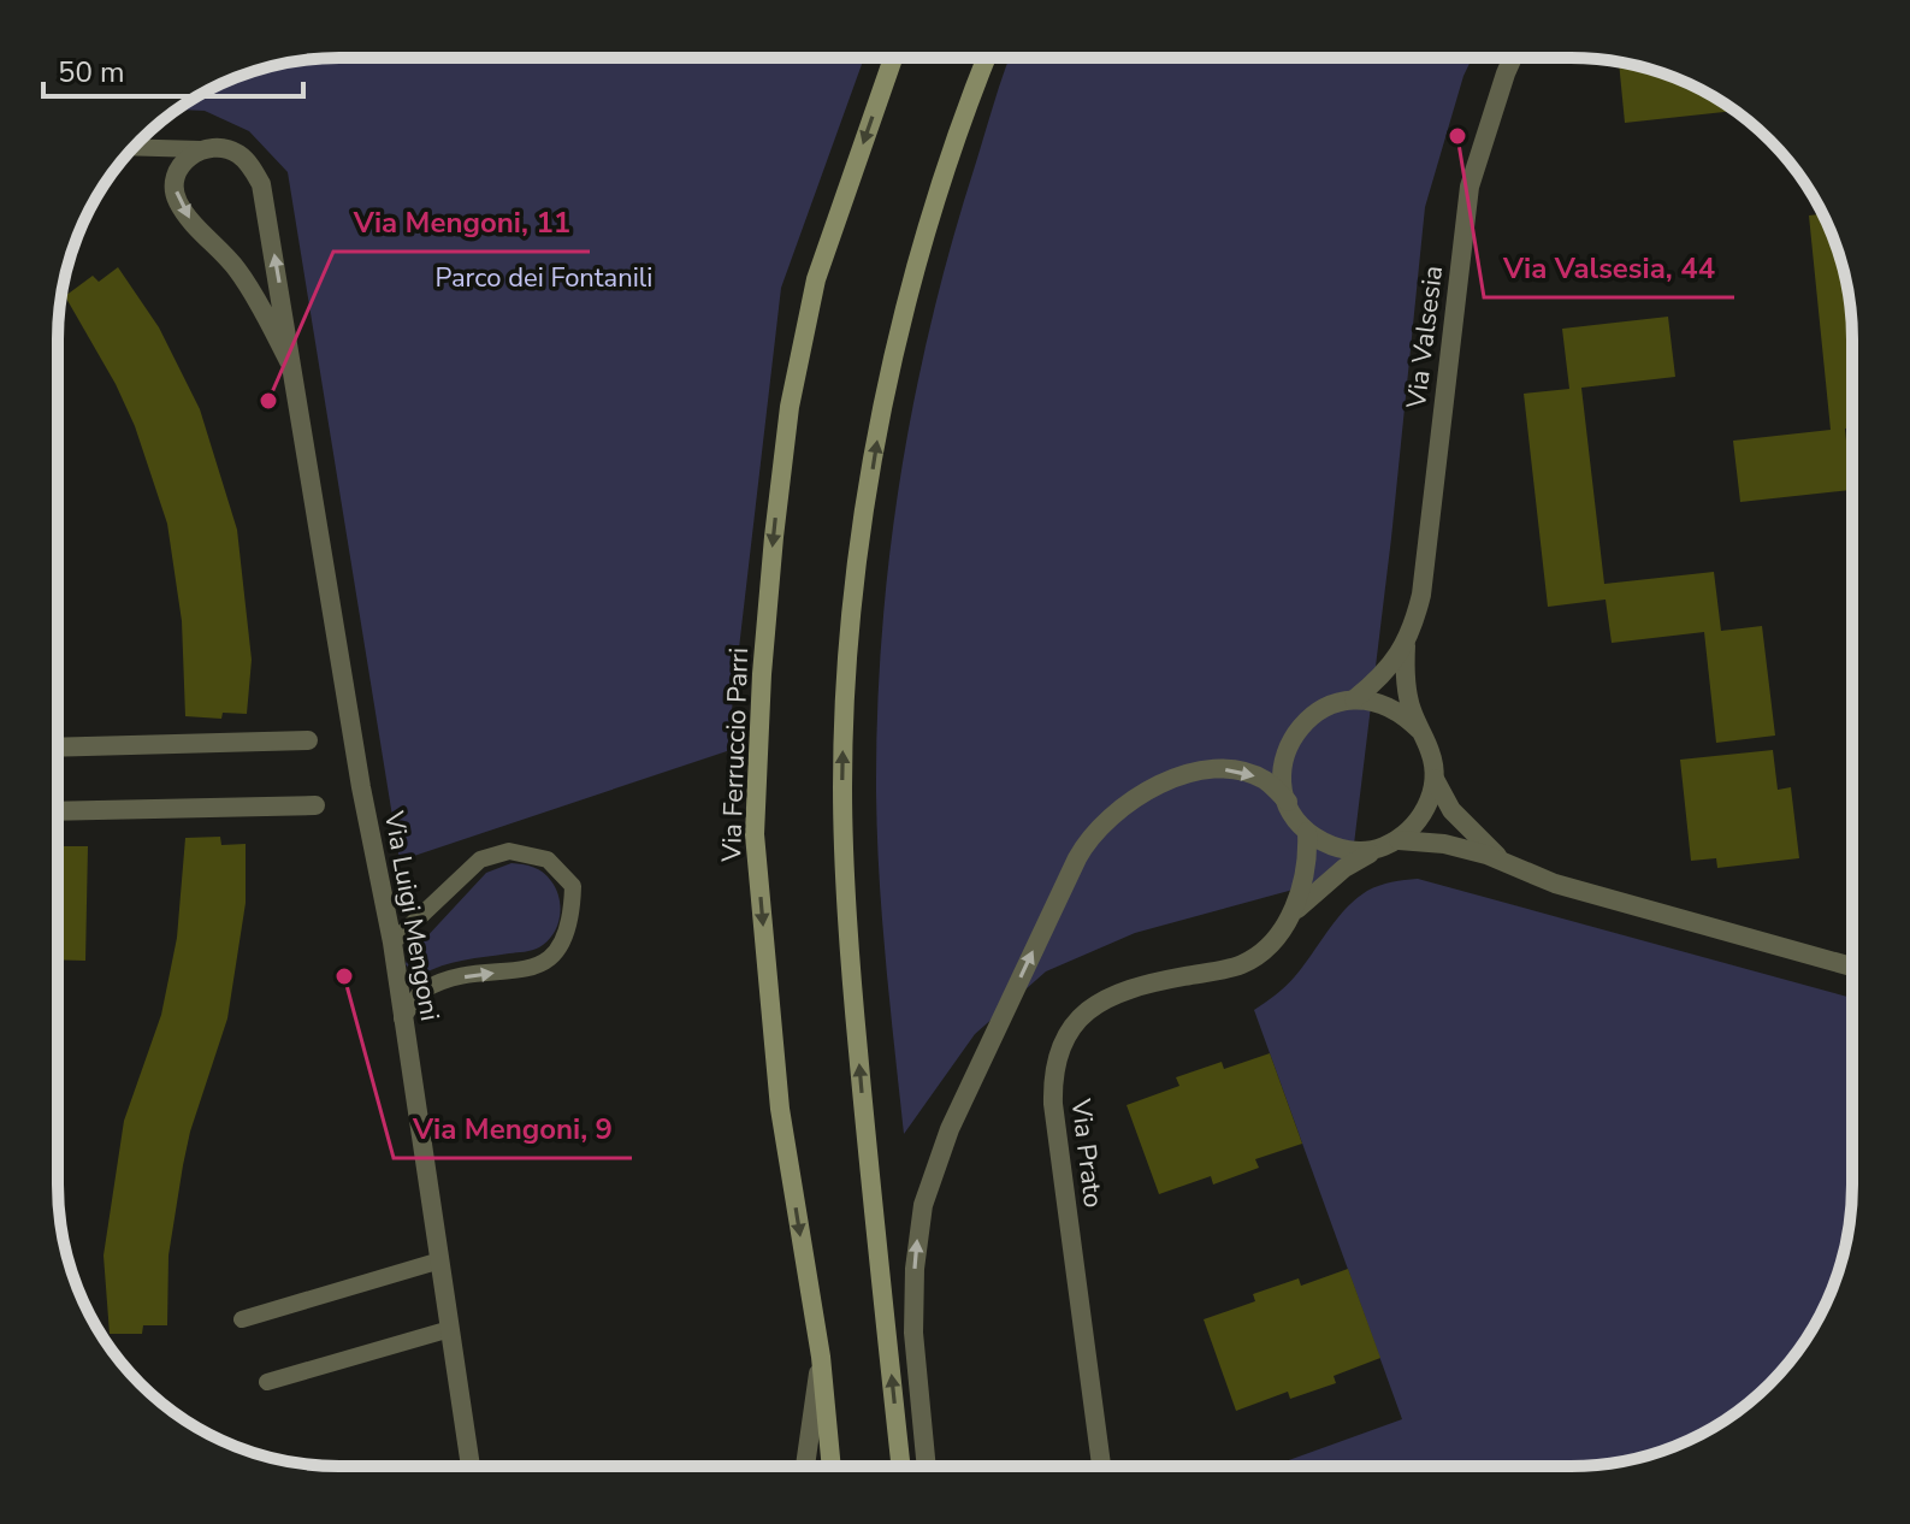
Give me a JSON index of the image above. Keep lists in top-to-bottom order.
{
  "streets": {
    "main road": ["Via Ferruccio Parri"],
    "street": ["Via Valsesia", "Via Luigi Mengoni", "Via Prato"]
  },
  "crossings": [
    ["Via Valsesia", "Via Prato"]
  ],
  "parks": ["Parco dei Fontanili"],
  "places": ["Via Valsesia, 44", "Via Mengoni, 11", "Via Mengoni, 9"],
  "scale_bar": "50 m"
}
